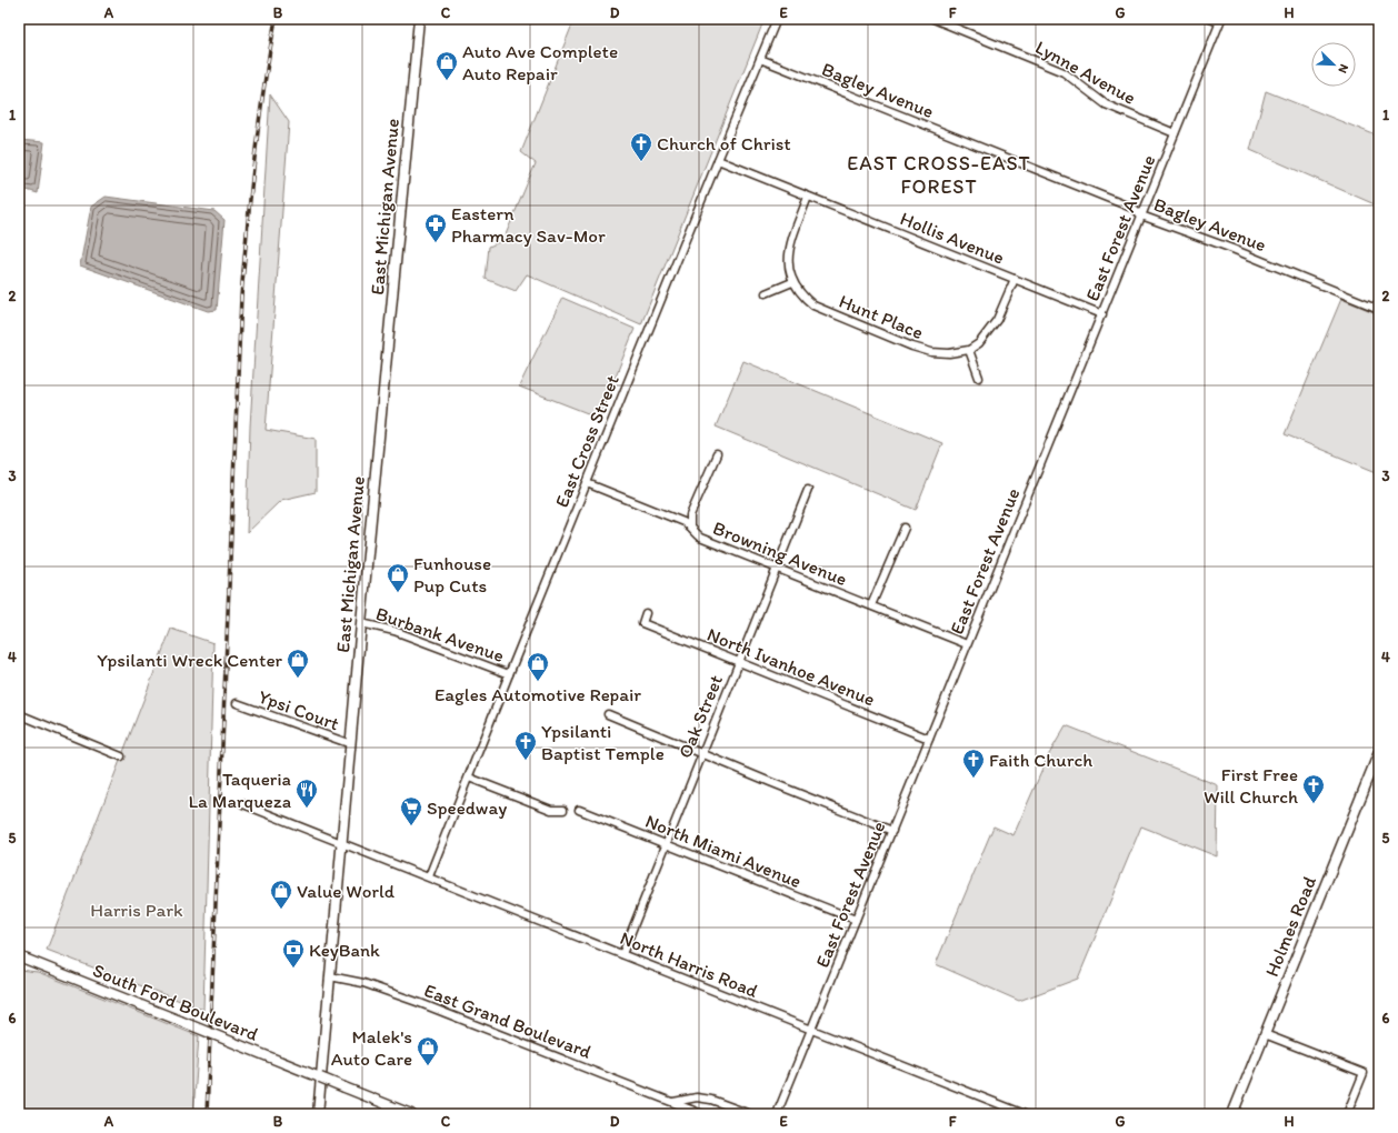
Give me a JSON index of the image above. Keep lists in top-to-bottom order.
{
  "streets": {
    "main road": ["East Michigan Avenue", "Holmes Road", "South Ford Boulevard"],
    "street": [
      "Lynne Avenue",
      "Bagley Avenue",
      "East Forest Avenue",
      "Hollis Avenue",
      "Hunt Place",
      "East Cross Street",
      "Browning Avenue",
      "Burbank Avenue",
      "North Ivanhoe Avenue",
      "Ypsi Court",
      "Oak Street",
      "North Miami Avenue",
      "North Harris Road",
      "East Grand Boulevard"
    ]
  },
  "crossings": [
    ["Lynne Avenue", "East Forest Avenue"],
    ["Bagley Avenue", "East Forest Avenue"],
    ["Bagley Avenue", "East Cross Street"],
    ["East Michigan Avenue", "Burbank Avenue"],
    ["East Michigan Avenue", "Ypsi Court"],
    ["East Michigan Avenue", "North Harris Road"],
    ["East Michigan Avenue", "East Grand Boulevard"],
    ["East Forest Avenue", "Hollis Avenue"],
    ["East Forest Avenue", "Browning Avenue"],
    ["East Forest Avenue", "North Ivanhoe Avenue"],
    ["East Forest Avenue", "North Miami Avenue"],
    ["East Forest Avenue", "North Harris Road"],
    ["Hollis Avenue", "Hunt Place"],
    ["Hollis Avenue", "East Cross Street"],
    ["East Cross Street", "Browning Avenue"],
    ["East Cross Street", "Burbank Avenue"],
    ["East Cross Street", "North Harris Road"],
    ["Browning Avenue", "Oak Street"],
    ["North Ivanhoe Avenue", "Oak Street"],
    ["Oak Street", "North Miami Avenue"],
    ["Oak Street", "North Harris Road"]
  ],
  "districts": ["EAST CROSS-EAST FOREST"],
  "parks": ["Harris Park"],
  "places": {
    "shop": [
      "Auto Ave Complete Auto Repair",
      "Funhouse Pup Cuts",
      "Ypsilanti Wreck Center",
      "Eagles Automotive Repair",
      "Value World",
      "Malek's Auto Care"
    ],
    "church": [
      "Church of Christ",
      "Ypsilanti Baptist Temple",
      "Faith Church",
      "First Free Will Church"
    ],
    "pharmacy": ["Eastern Pharmacy Sav-Mor"],
    "restaurant": ["Taqueria La Marqueza"],
    "supermarket": ["Speedway"],
    "bank": ["KeyBank"]
  },
  "north": "bottom right",
  "grid": {
    "columns": [
      "A",
      "B",
      "C",
      "D",
      "E",
      "F",
      "G",
      "H"
    ],
    "rows": [
      "1",
      "2",
      "3",
      "4",
      "5",
      "6"
    ]
  }
}
